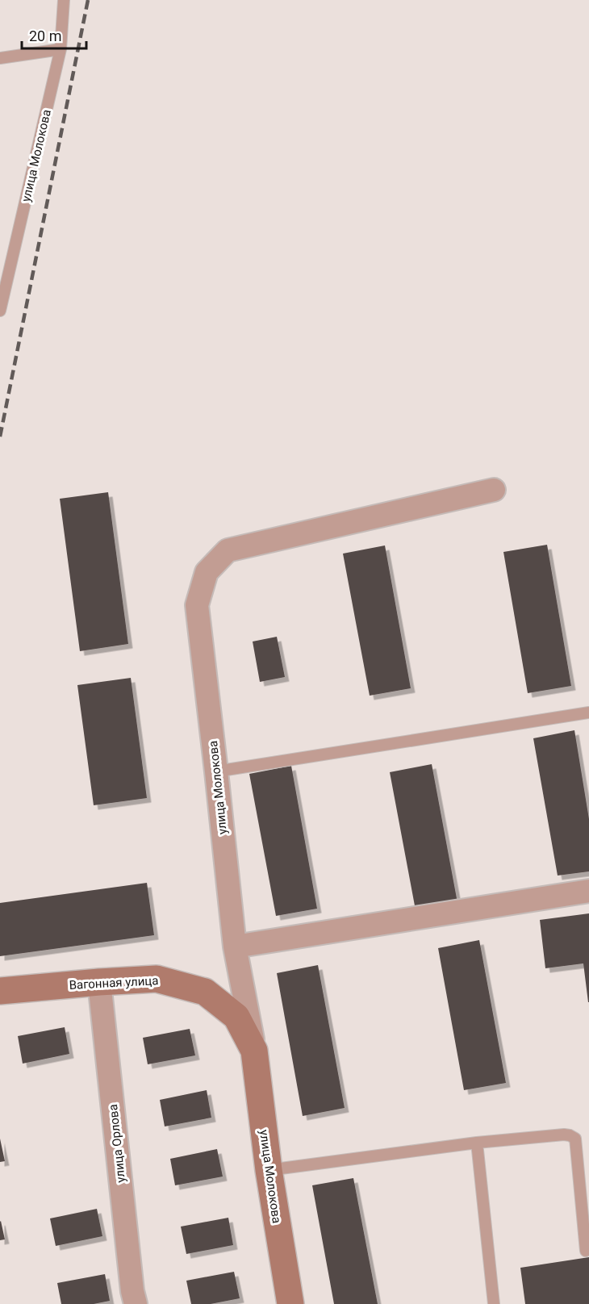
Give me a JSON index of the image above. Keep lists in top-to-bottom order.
{
  "streets": {
    "street": ["улица Молокова", "Вагонная улица", "улица Орлова"]
  },
  "crossings": [
    ["улица Молокова", "Вагонная улица"],
    ["Вагонная улица", "улица Орлова"]
  ],
  "scale_bar": "20 m"
}
